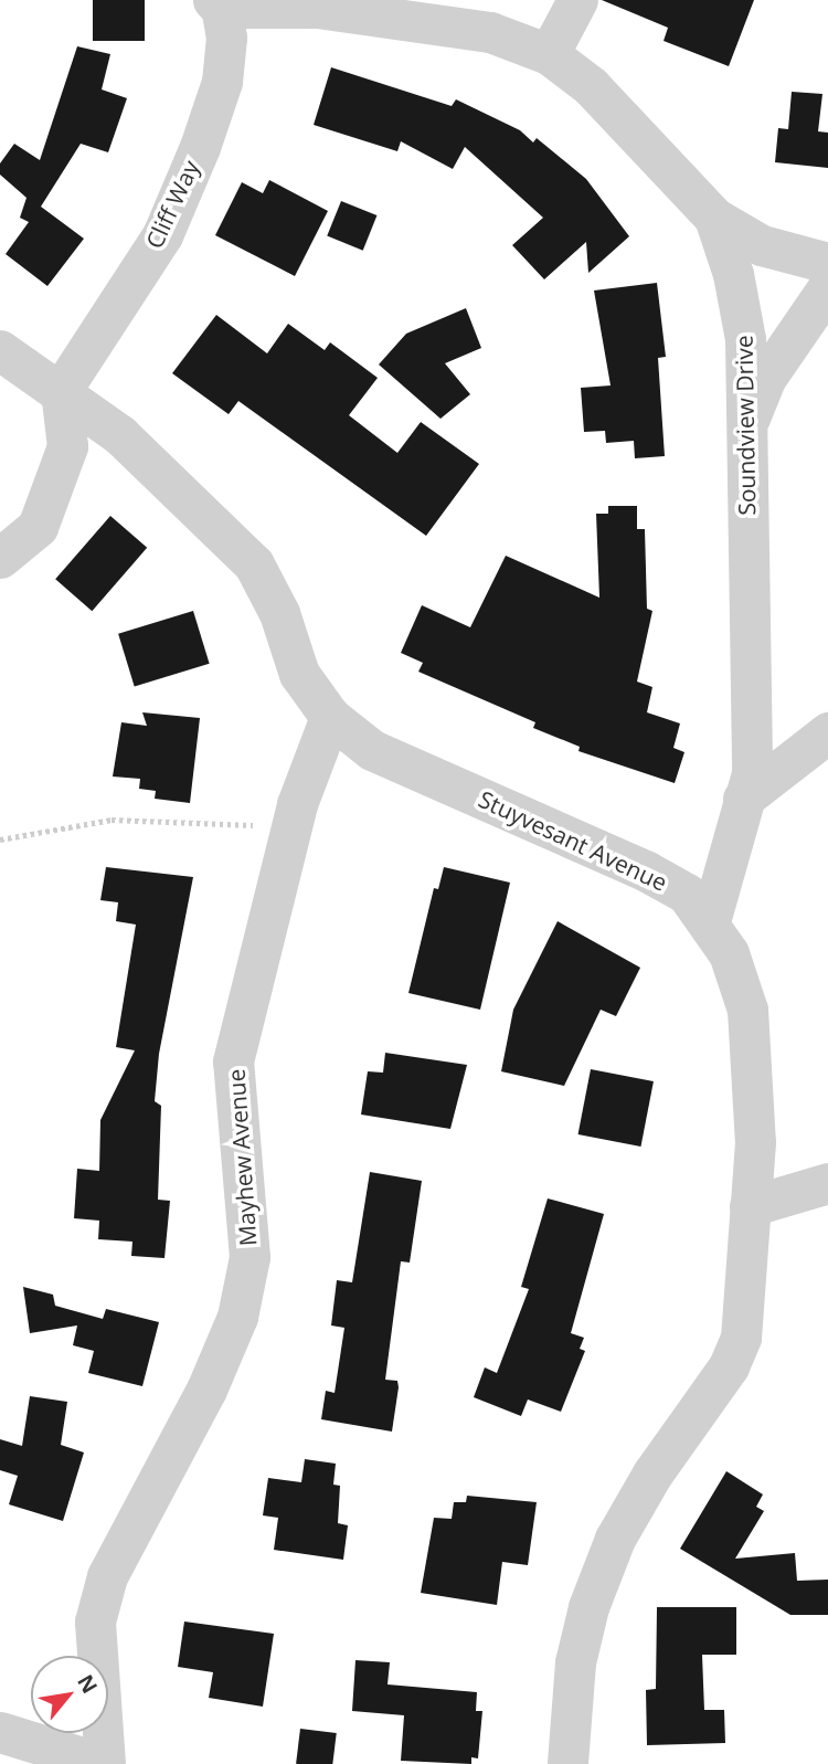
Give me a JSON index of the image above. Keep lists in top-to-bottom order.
{
  "streets": {
    "street": [
      "Cliff Way",
      "Soundview Drive",
      "Stuyvesant Avenue",
      "Mayhew Avenue"
    ]
  },
  "crossings": [
    ["Cliff Way", "Soundview Drive"],
    ["Cliff Way", "Stuyvesant Avenue"],
    ["Soundview Drive", "Stuyvesant Avenue"],
    ["Stuyvesant Avenue", "Mayhew Avenue"]
  ],
  "north": "top right"
}
